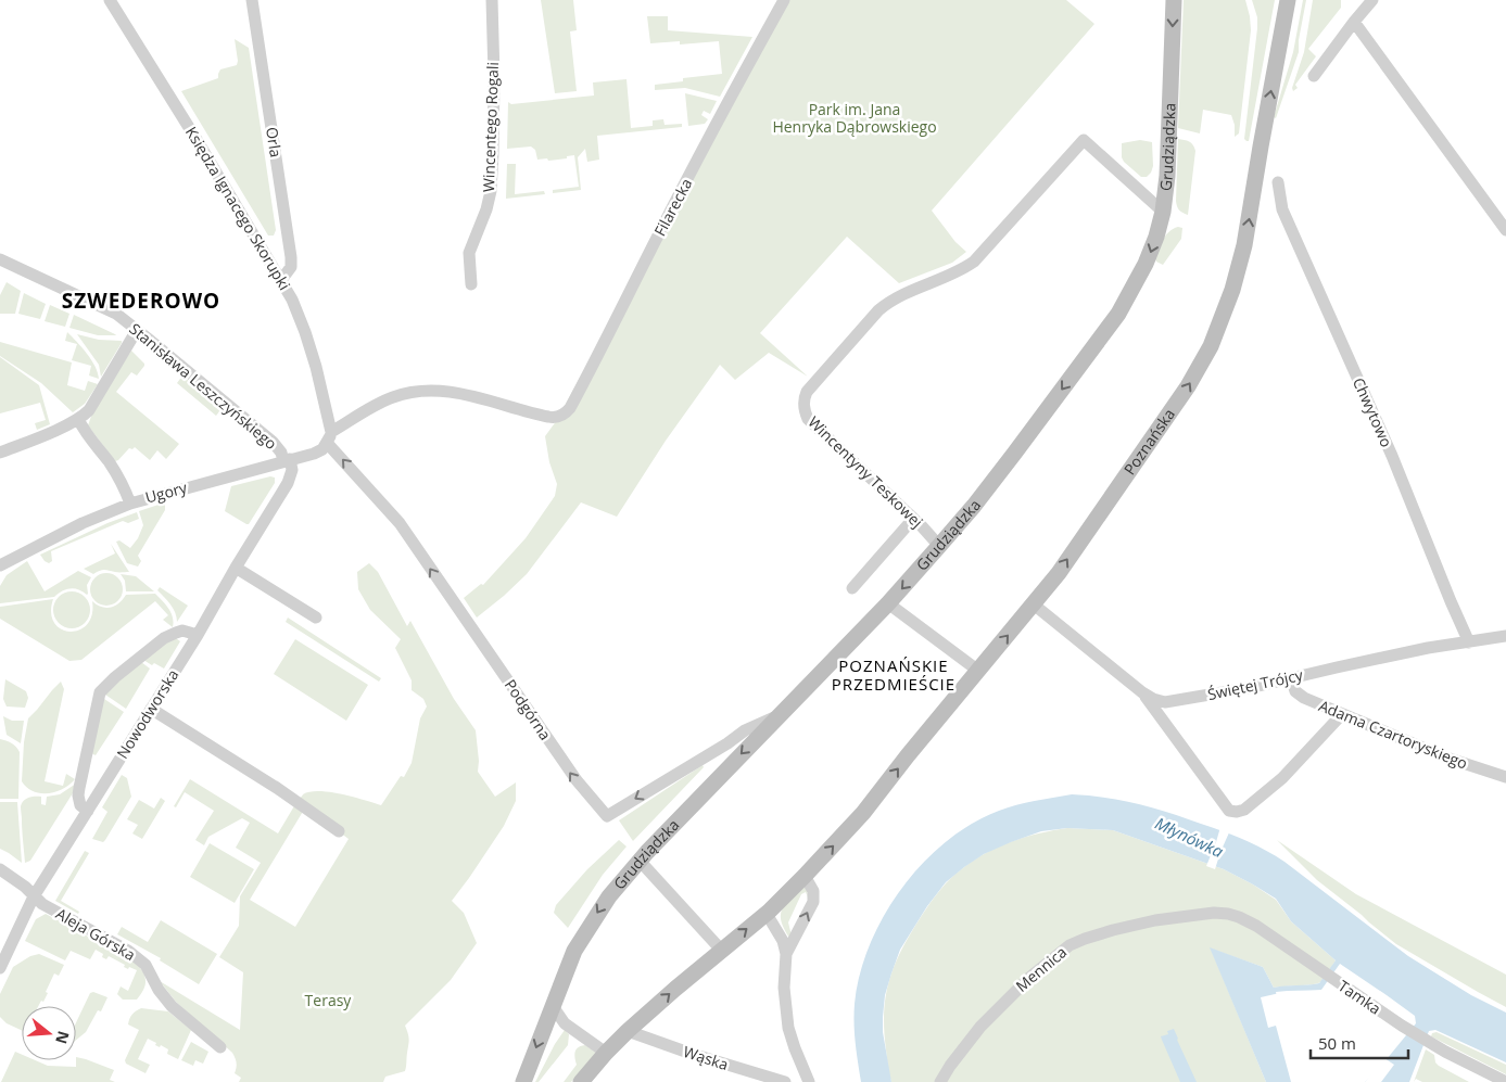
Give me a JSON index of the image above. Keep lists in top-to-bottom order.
{
  "streets": {
    "main road": ["Grudziądzka", "Poznańska"],
    "street": [
      "Wincentego Rogali",
      "Orla",
      "Filarecka",
      "Księdza Ignacego Skorupki",
      "Stanisława Leszczyńskiego",
      "Chwytowo",
      "Wincentyny Teskowej",
      "Ugory",
      "Świętej Trójcy",
      "Podgórna",
      "Nowodworska",
      "Adama Czartoryskiego",
      "Aleja Górska",
      "Mennica",
      "Tamka",
      "Wąska"
    ]
  },
  "crossings": [
    ["Orla", "Księdza Ignacego Skorupki"],
    ["Grudziądzka", "Wincentyny Teskowej"],
    ["Grudziądzka", "Podgórna"],
    ["Filarecka", "Ugory"],
    ["Księdza Ignacego Skorupki", "Ugory"],
    ["Księdza Ignacego Skorupki", "Podgórna"],
    ["Stanisława Leszczyńskiego", "Ugory"],
    ["Stanisława Leszczyńskiego", "Nowodworska"],
    ["Chwytowo", "Świętej Trójcy"],
    ["Poznańska", "Świętej Trójcy"],
    ["Poznańska", "Wąska"],
    ["Ugory", "Podgórna"],
    ["Ugory", "Nowodworska"],
    ["Świętej Trójcy", "Adama Czartoryskiego"],
    ["Nowodworska", "Aleja Górska"],
    ["Mennica", "Tamka"]
  ],
  "one_way": ["Grudziądzka", "Poznańska"],
  "districts": ["SZWEDEROWO", "POZNAŃSKIE PRZEDMIEŚCIE"],
  "water": ["Młynówka"],
  "parks": ["Park im. Jana Henryka Dąbrowskiego", "Terasy"],
  "scale_bar": "50 m",
  "north": "right"
}
